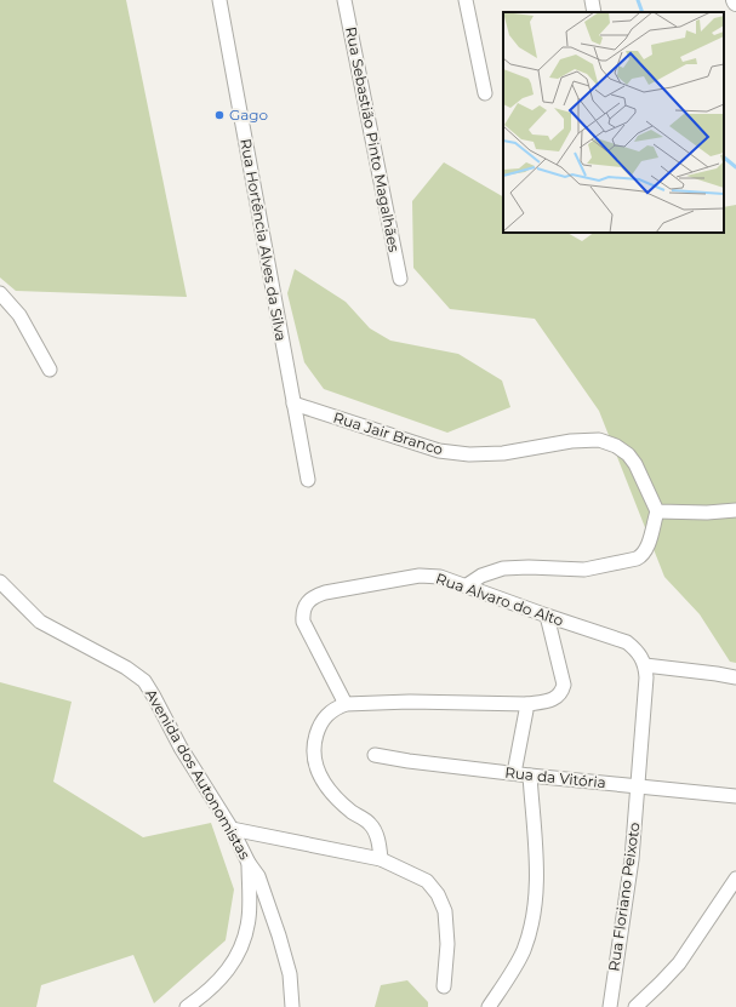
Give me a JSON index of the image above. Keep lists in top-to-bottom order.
{
  "streets": {
    "street": [
      "Rua Sebastião Pinto Magalhães",
      "Rua Hortência Alves da Silva",
      "Rua Jair Branco",
      "Rua Alvaro do Alto",
      "Avenida dos Autonomistas",
      "Rua da Vitória",
      "Rua Floriano Peixoto"
    ]
  },
  "crossings": [
    ["Rua Hortência Alves da Silva", "Rua Jair Branco"],
    ["Rua da Vitória", "Rua Floriano Peixoto"]
  ],
  "places": ["Gago"]
}
